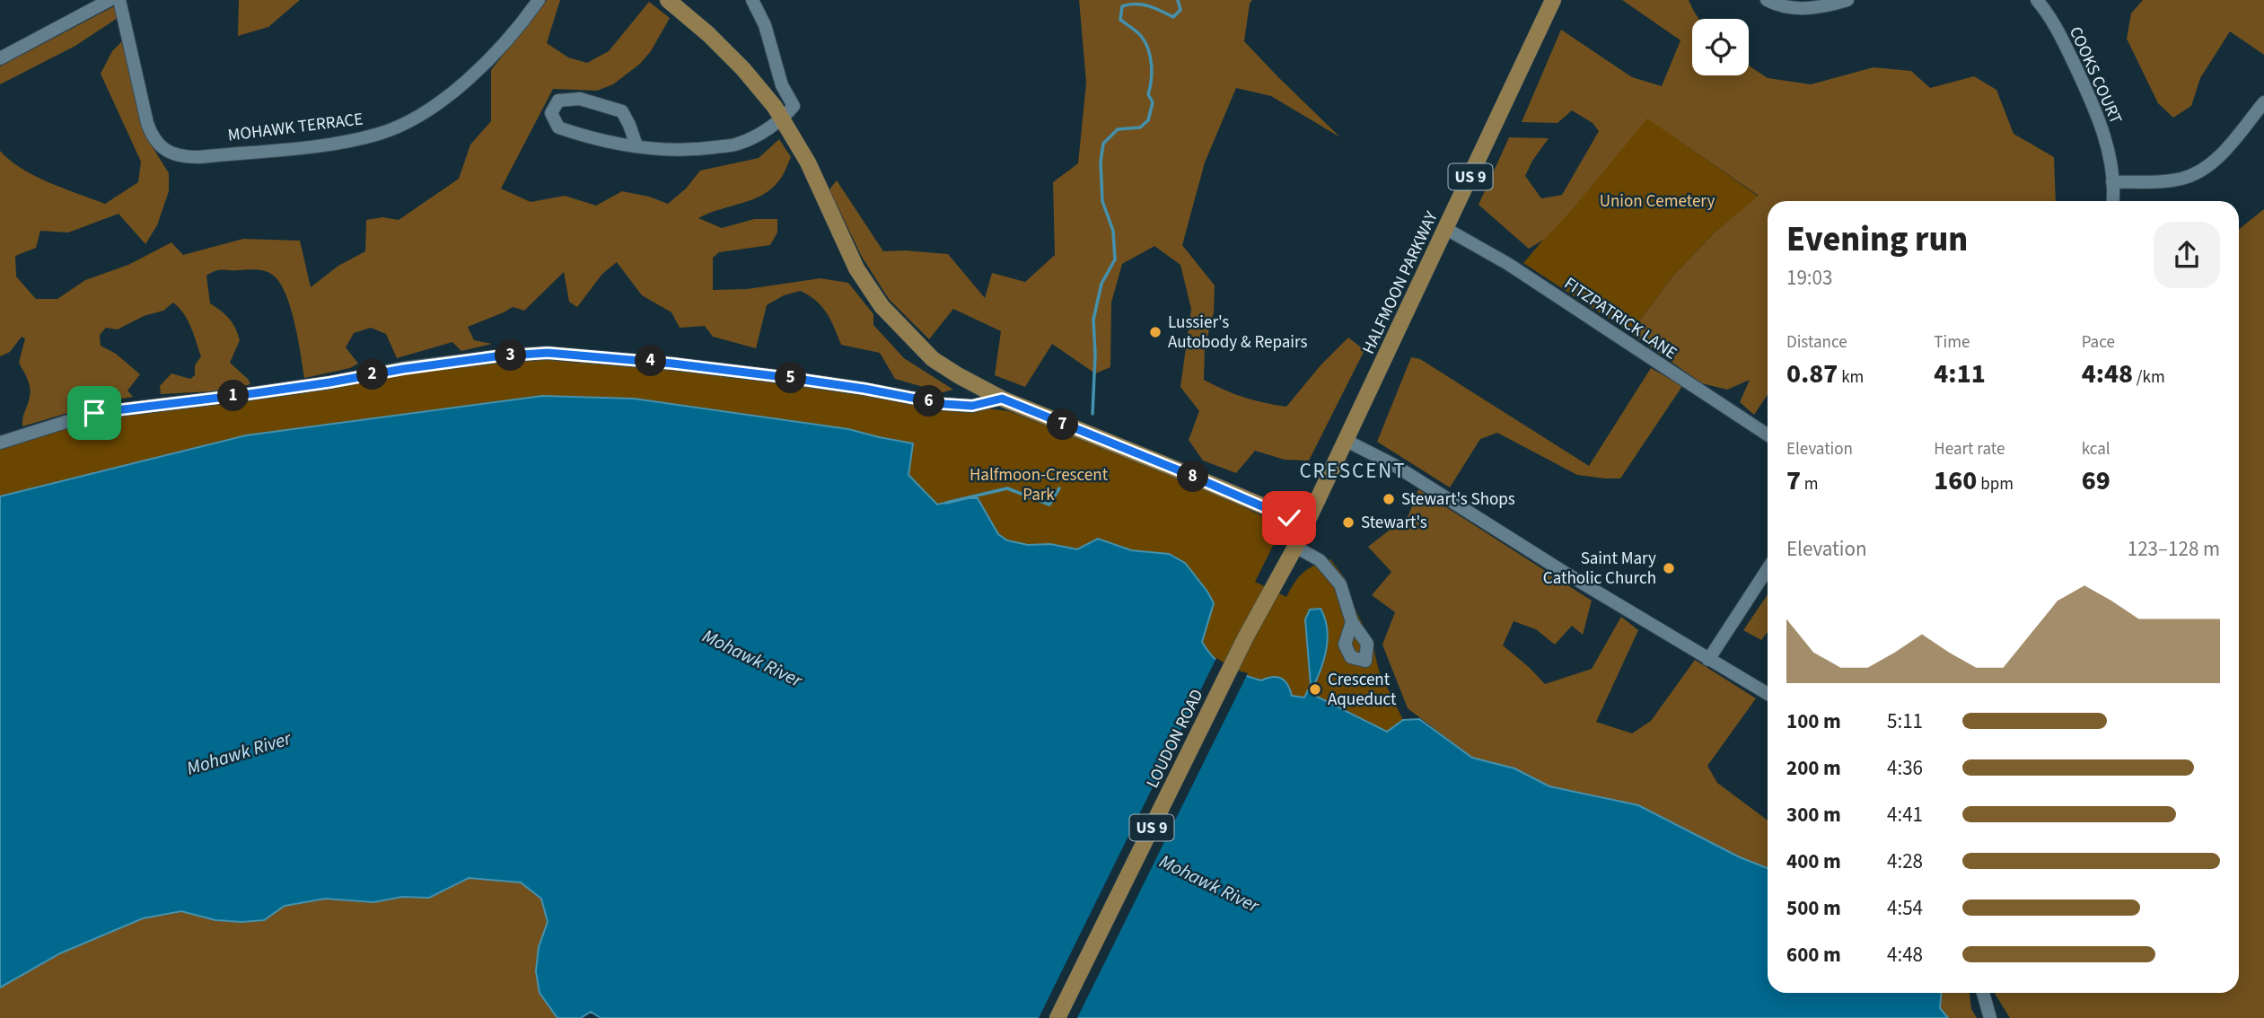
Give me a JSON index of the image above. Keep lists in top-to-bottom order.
{
  "streets": {
    "main road": ["US 9", "HALFMOON PARKWAY", "LOUDON ROAD"],
    "street": ["COOKS COURT", "MOHAWK TERRACE", "FITZPATRICK LANE"]
  },
  "crossings": [
    ["HALFMOON PARKWAY", "FITZPATRICK LANE"],
    ["HALFMOON PARKWAY", "LOUDON ROAD"]
  ],
  "districts": ["CRESCENT"],
  "water": ["Mohawk River"],
  "parks": ["Union Cemetery", "Halfmoon-Crescent Park"],
  "places": [
    "Lussier's Autobody & Repairs",
    "Stewart's Shops",
    "Stewart's",
    "Saint Mary Catholic Church",
    "Crescent Aqueduct"
  ],
  "page": {
    "heading": ["Evening run", "19:03"],
    "stats": [
      ["Distance", "0.87 km"],
      ["Time", "4:11"],
      ["Pace", "4:48 /km"],
      ["Elevation", "7 m"],
      ["Heart rate", "160 bpm"],
      ["kcal", "69"]
    ],
    "pins": [
      "3",
      "4",
      "2",
      "5",
      "1",
      "6",
      "7",
      "8"
    ],
    "chart": ["Elevation", "123–128 m"],
    "list": [
      {
        "name": "100 m",
        "note": "5:11"
      },
      {
        "name": "200 m",
        "note": "4:36"
      },
      {
        "name": "300 m",
        "note": "4:41"
      },
      {
        "name": "400 m",
        "note": "4:28"
      },
      {
        "name": "500 m",
        "note": "4:54"
      },
      {
        "name": "600 m",
        "note": "4:48"
      }
    ]
  }
}
